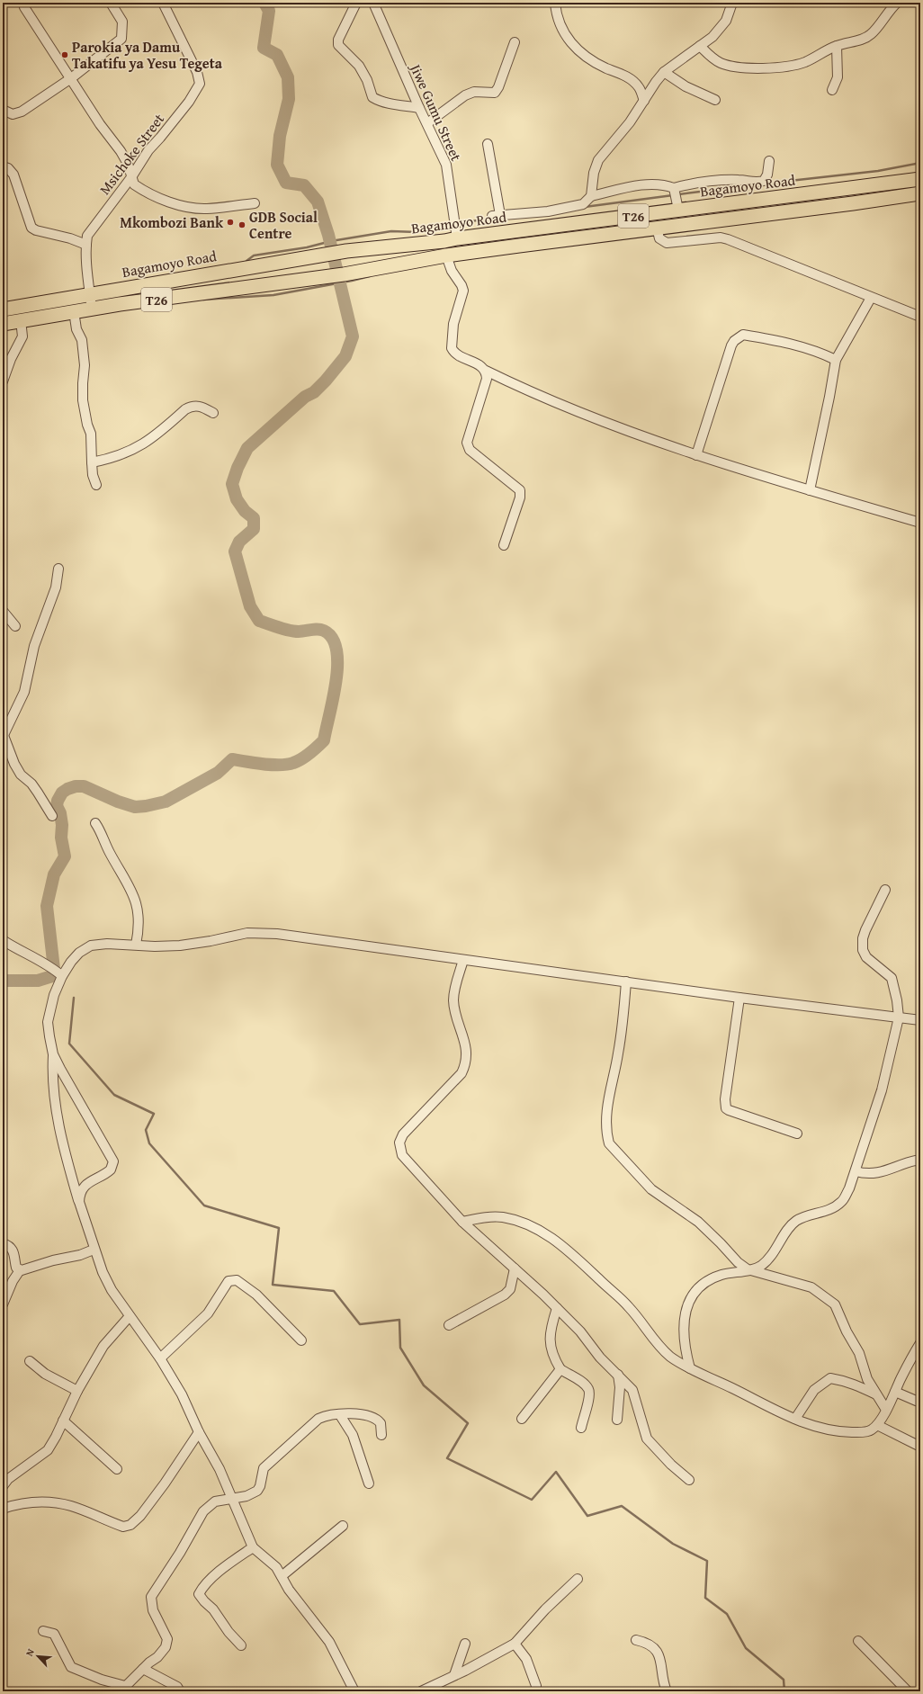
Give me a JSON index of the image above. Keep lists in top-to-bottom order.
{
  "streets": {
    "highway": ["Bagamoyo Road", "T26"],
    "street": ["Jiwe Gumu Street", "Msichoke Street"]
  },
  "crossings": [
    ["Jiwe Gumu Street", "Bagamoyo Road"],
    ["Msichoke Street", "Bagamoyo Road"],
    ["Msichoke Street", "T26"]
  ],
  "places": ["Parokia ya Damu Takatifu ya Yesu Tegeta", "Mkombozi Bank", "GDB Social Centre"],
  "north": "top left"
}
